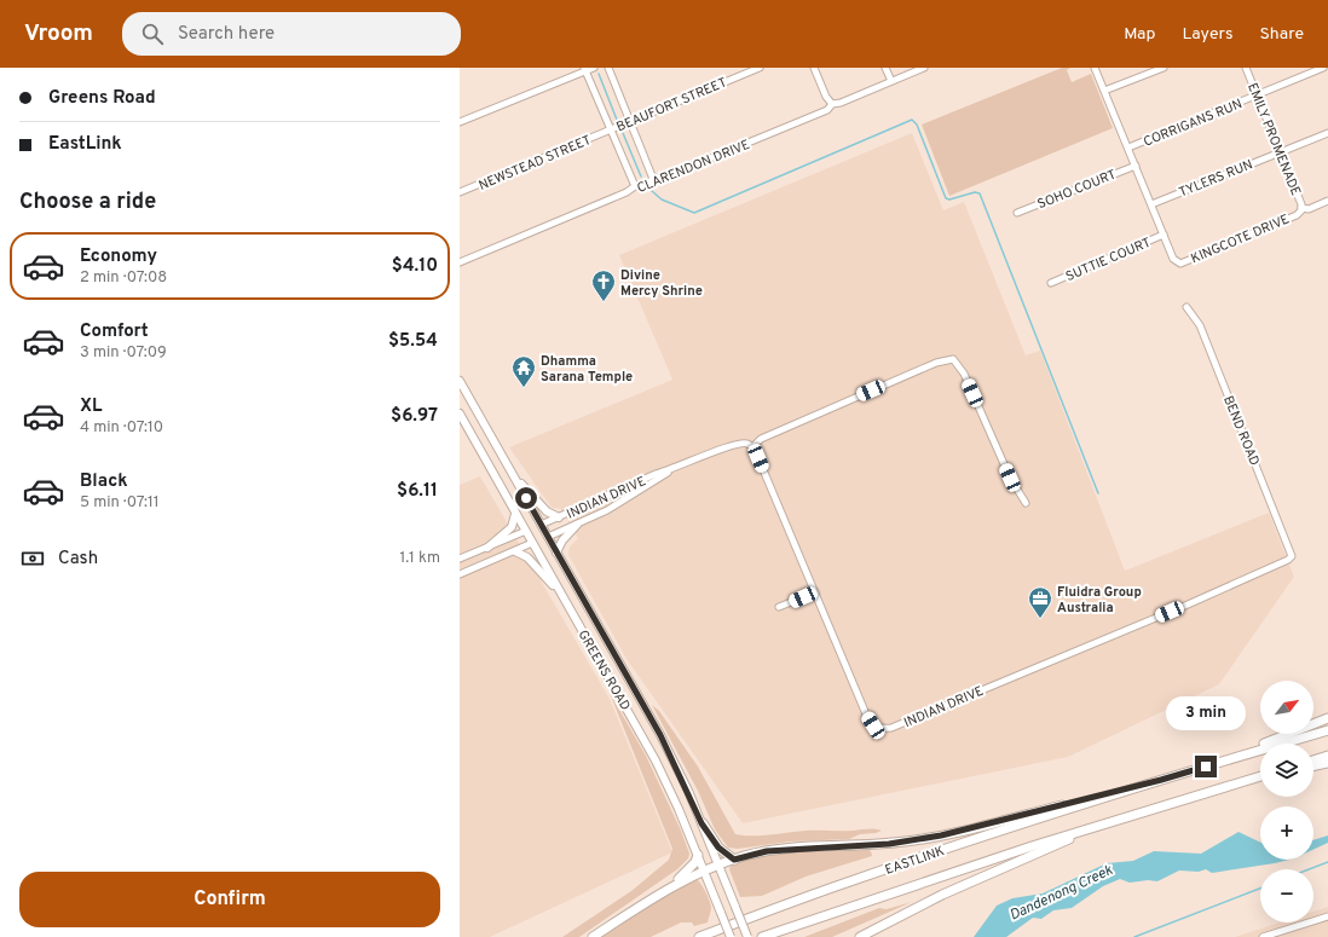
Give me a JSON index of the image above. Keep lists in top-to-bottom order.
{
  "streets": {
    "highway": ["EASTLINK"],
    "main road": ["GREENS ROAD"],
    "street": [
      "BEAUFORT STREET",
      "CORRIGANS RUN",
      "EMILY PROMENADE",
      "NEWSTEAD STREET",
      "CLARENDON DRIVE",
      "TYLERS RUN",
      "SOHO COURT",
      "KINGCOTE DRIVE",
      "SUTTIE COURT",
      "BEND ROAD",
      "INDIAN DRIVE"
    ]
  },
  "crossings": [
    ["BEAUFORT STREET", "NEWSTEAD STREET"],
    ["CORRIGANS RUN", "EMILY PROMENADE"],
    ["EMILY PROMENADE", "TYLERS RUN"],
    ["EMILY PROMENADE", "KINGCOTE DRIVE"],
    ["KINGCOTE DRIVE", "SUTTIE COURT"],
    ["BEND ROAD", "INDIAN DRIVE"],
    ["INDIAN DRIVE", "GREENS ROAD"]
  ],
  "water": ["Dandenong Creek"],
  "places": {
    "church": ["Divine Mercy Shrine"],
    "temple": ["Dhamma Sarana Temple"],
    "office": ["Fluidra Group Australia"]
  },
  "north": "top right",
  "page": {
    "header": "Vroom",
    "search": "Search here",
    "nav": ["Map", "Layers", "Share"],
    "banner": ["Greens Road", "EastLink"],
    "heading": "Choose a ride",
    "list": [
      {
        "name": "Economy",
        "note": "2 min · 07:08",
        "value": "$4.10"
      },
      {
        "name": "Comfort",
        "note": "3 min · 07:09",
        "value": "$5.54"
      },
      {
        "name": "XL",
        "note": "4 min · 07:10",
        "value": "$6.97"
      },
      {
        "name": "Black",
        "note": "5 min · 07:11",
        "value": "$6.11"
      }
    ],
    "pay": ["Cash", "1.1 km"],
    "map_buttons": ["+", "−"],
    "bubble": "3 min",
    "buttons": "Confirm"
  }
}
